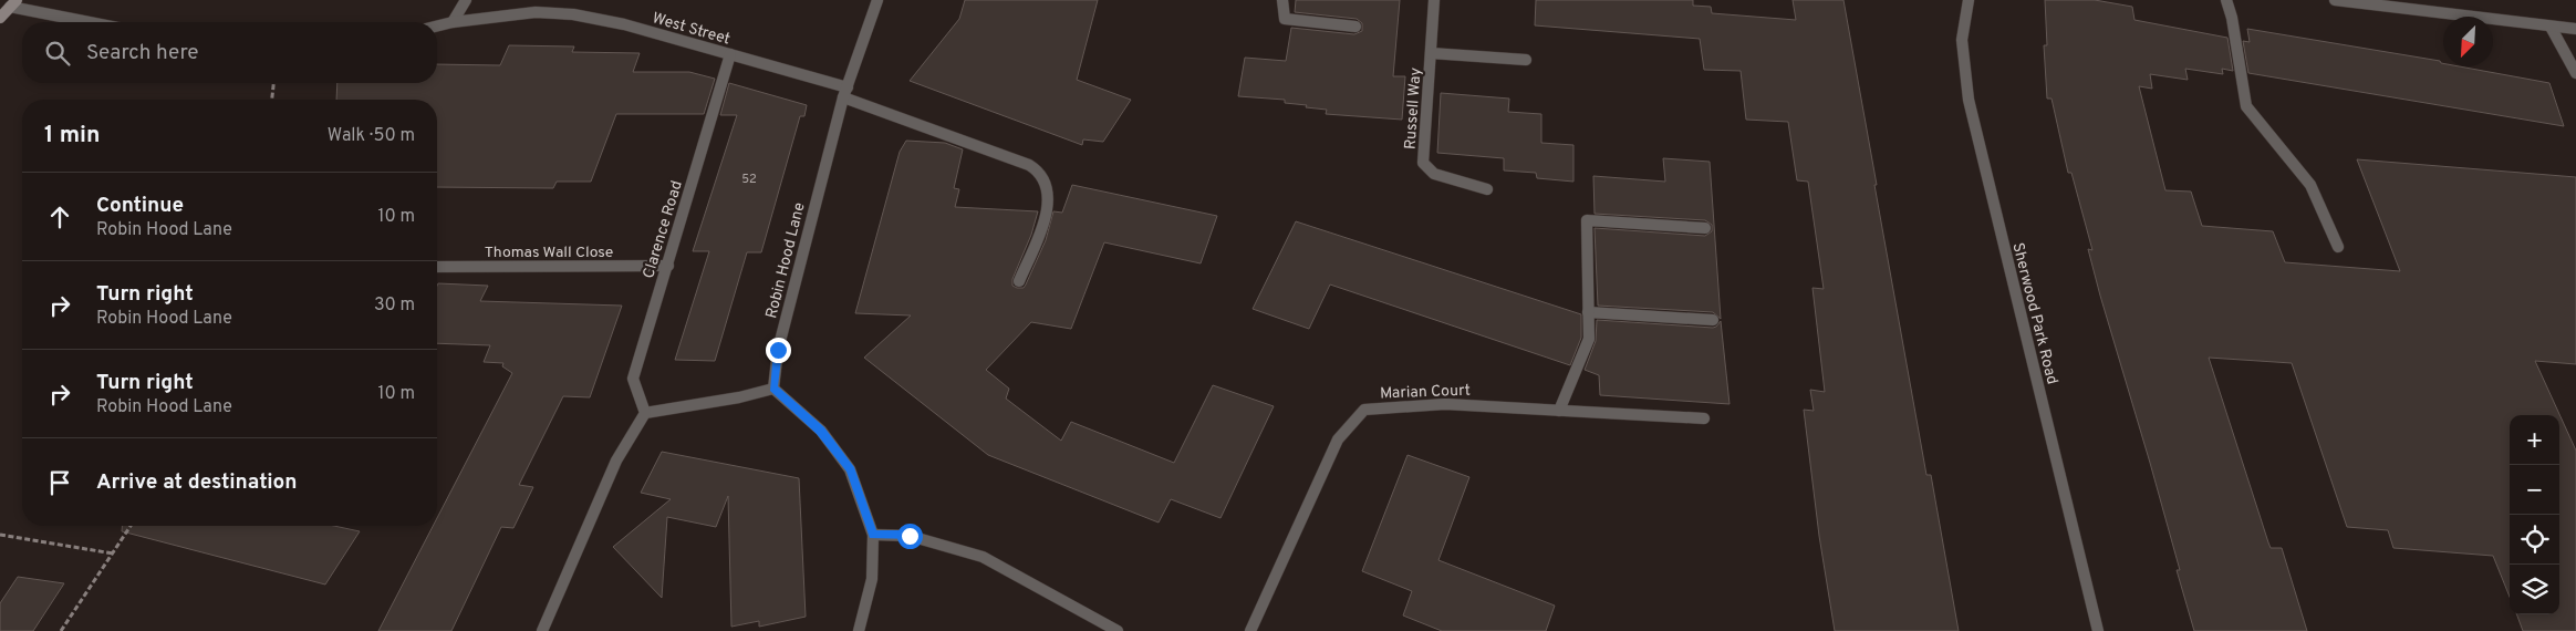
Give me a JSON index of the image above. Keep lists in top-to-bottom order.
{
  "streets": {
    "street": [
      "West Street",
      "Russell Way",
      "Clarence Road",
      "Thomas Wall Close",
      "Robin Hood Lane",
      "Sherwood Park Road",
      "Marian Court"
    ]
  },
  "crossings": [
    ["West Street", "Clarence Road"],
    ["West Street", "Robin Hood Lane"],
    ["Clarence Road", "Thomas Wall Close"]
  ],
  "house_numbers": ["52"],
  "north": "bottom left",
  "page": {
    "search": "Search here",
    "heading": ["1 min", "Walk · 50 m"],
    "list": [
      ["Continue", "Robin Hood Lane", "10 m"],
      ["Turn right", "Robin Hood Lane", "30 m"],
      ["Turn right", "Robin Hood Lane", "10 m"],
      "Arrive at destination"
    ],
    "map_buttons": ["+", "−"]
  }
}
